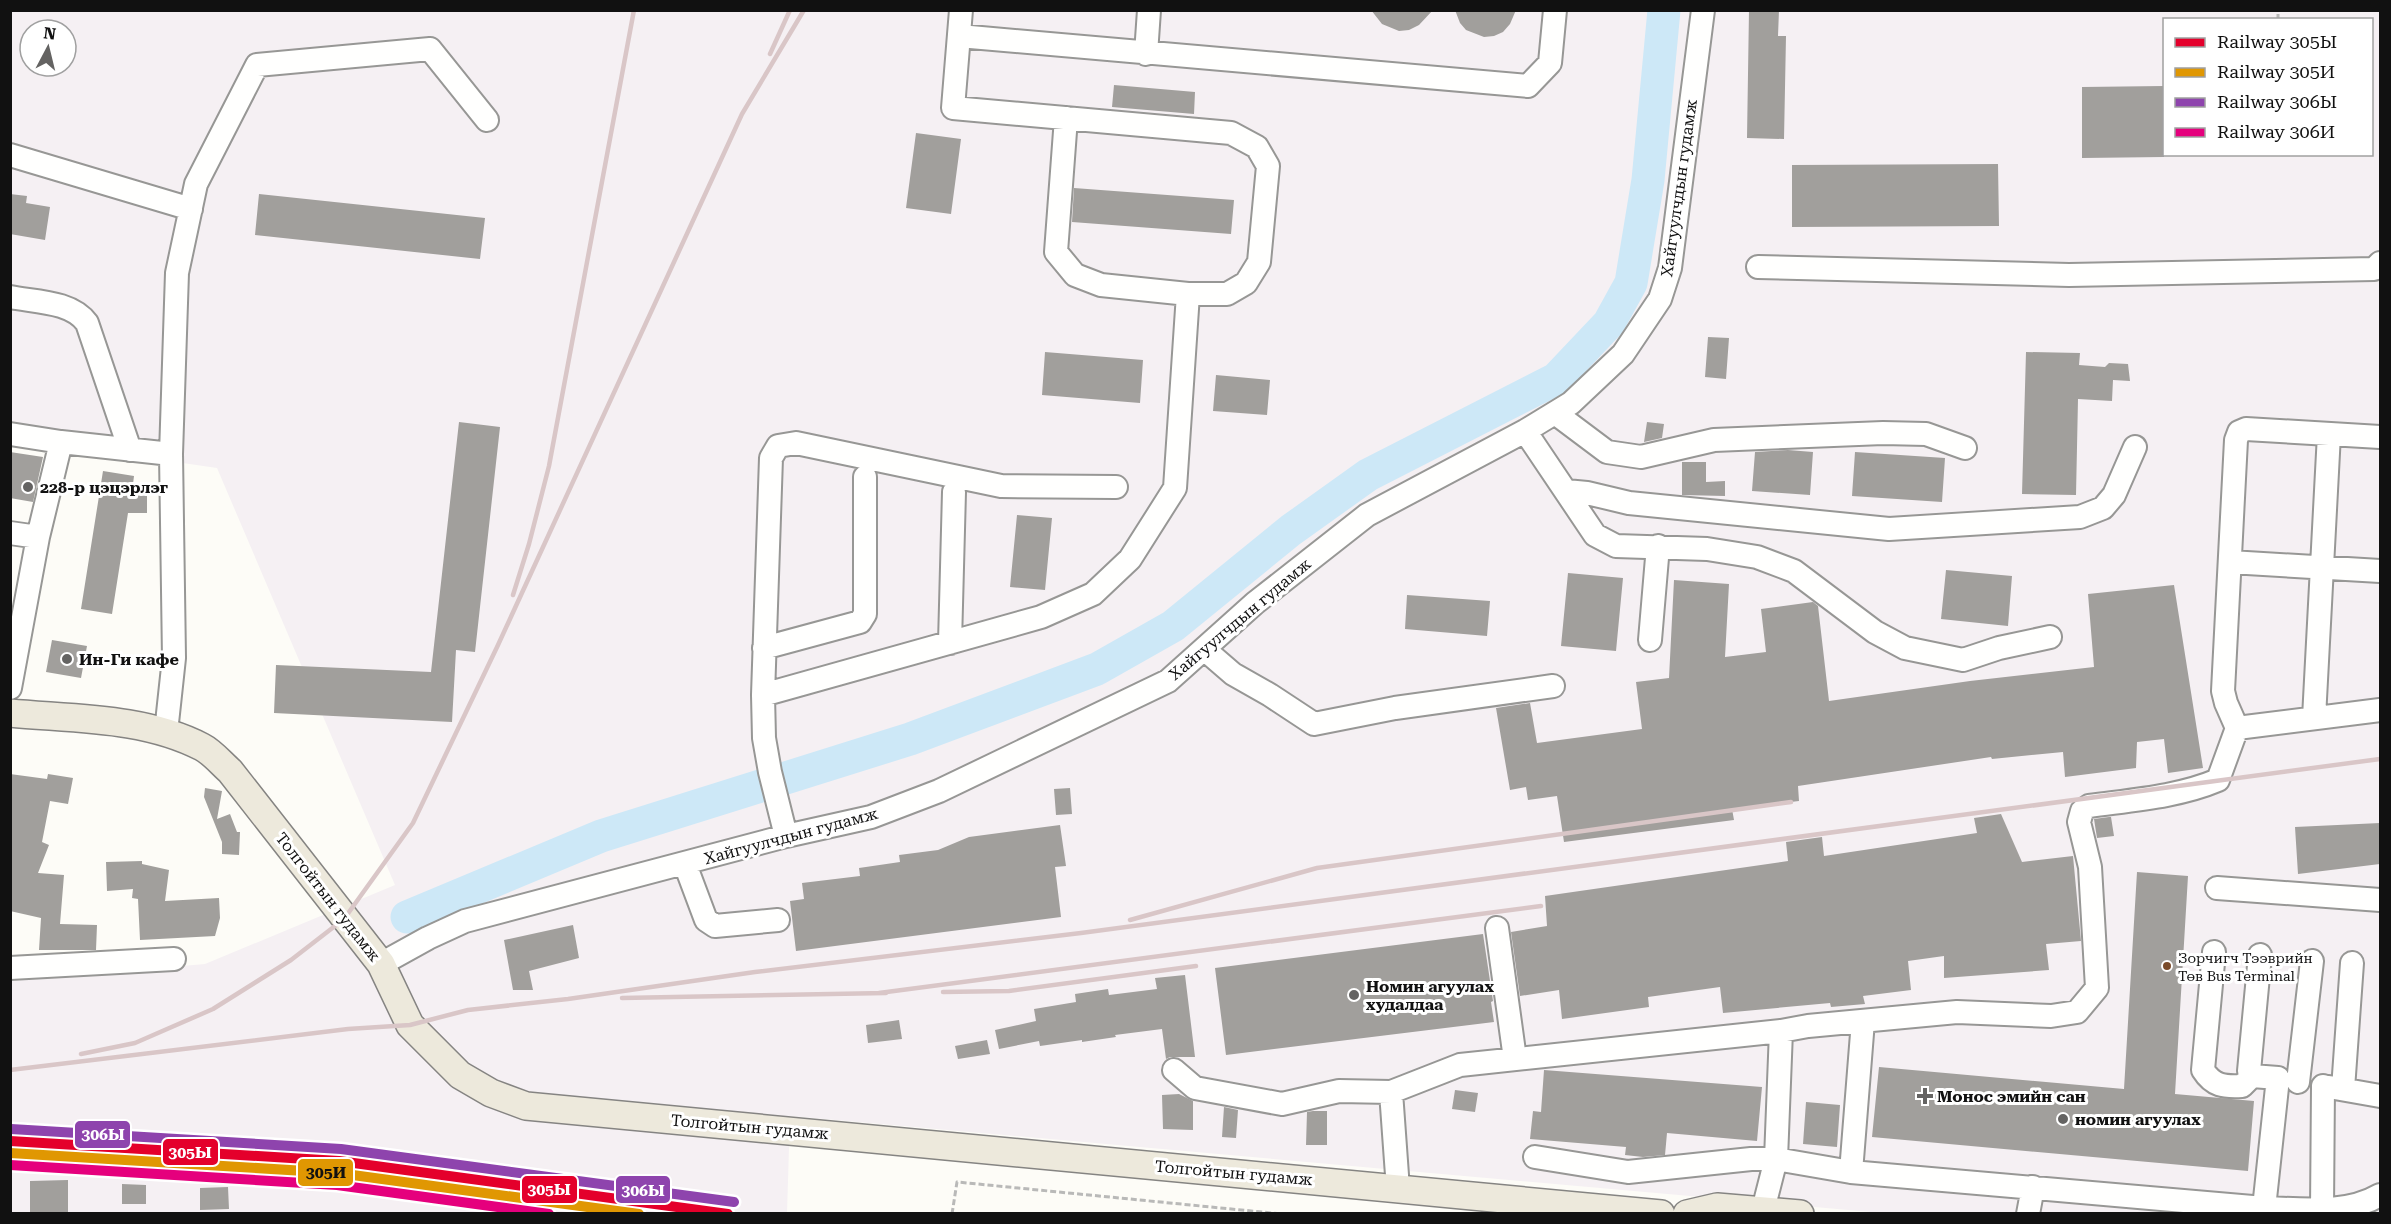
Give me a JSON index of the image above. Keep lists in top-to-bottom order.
{
  "streets": {
    "main road": ["Толгойтын гудамж"],
    "street": ["Хайгуулчдын гудамж"]
  },
  "crossings": [
    ["Хайгуулчдын гудамж", "Толгойтын гудамж"]
  ],
  "places": {
    "other": [
      "228-р цэцэрлэг",
      "Ин-Ги кафе",
      "Зорчигч Тээврийн Төв Bus Terminal",
      "Номин агуулах худалдаа",
      "номин агуулах"
    ],
    "health": ["Монос эмийн сан"]
  },
  "lines": [
    "rail line 306Ы",
    "rail line 305Ы",
    "rail line 305И",
    "rail line 306И"
  ],
  "legend": [
    "Railway 305Ы",
    "Railway 305И",
    "Railway 306Ы",
    "Railway 306И"
  ],
  "north": "top"
}
